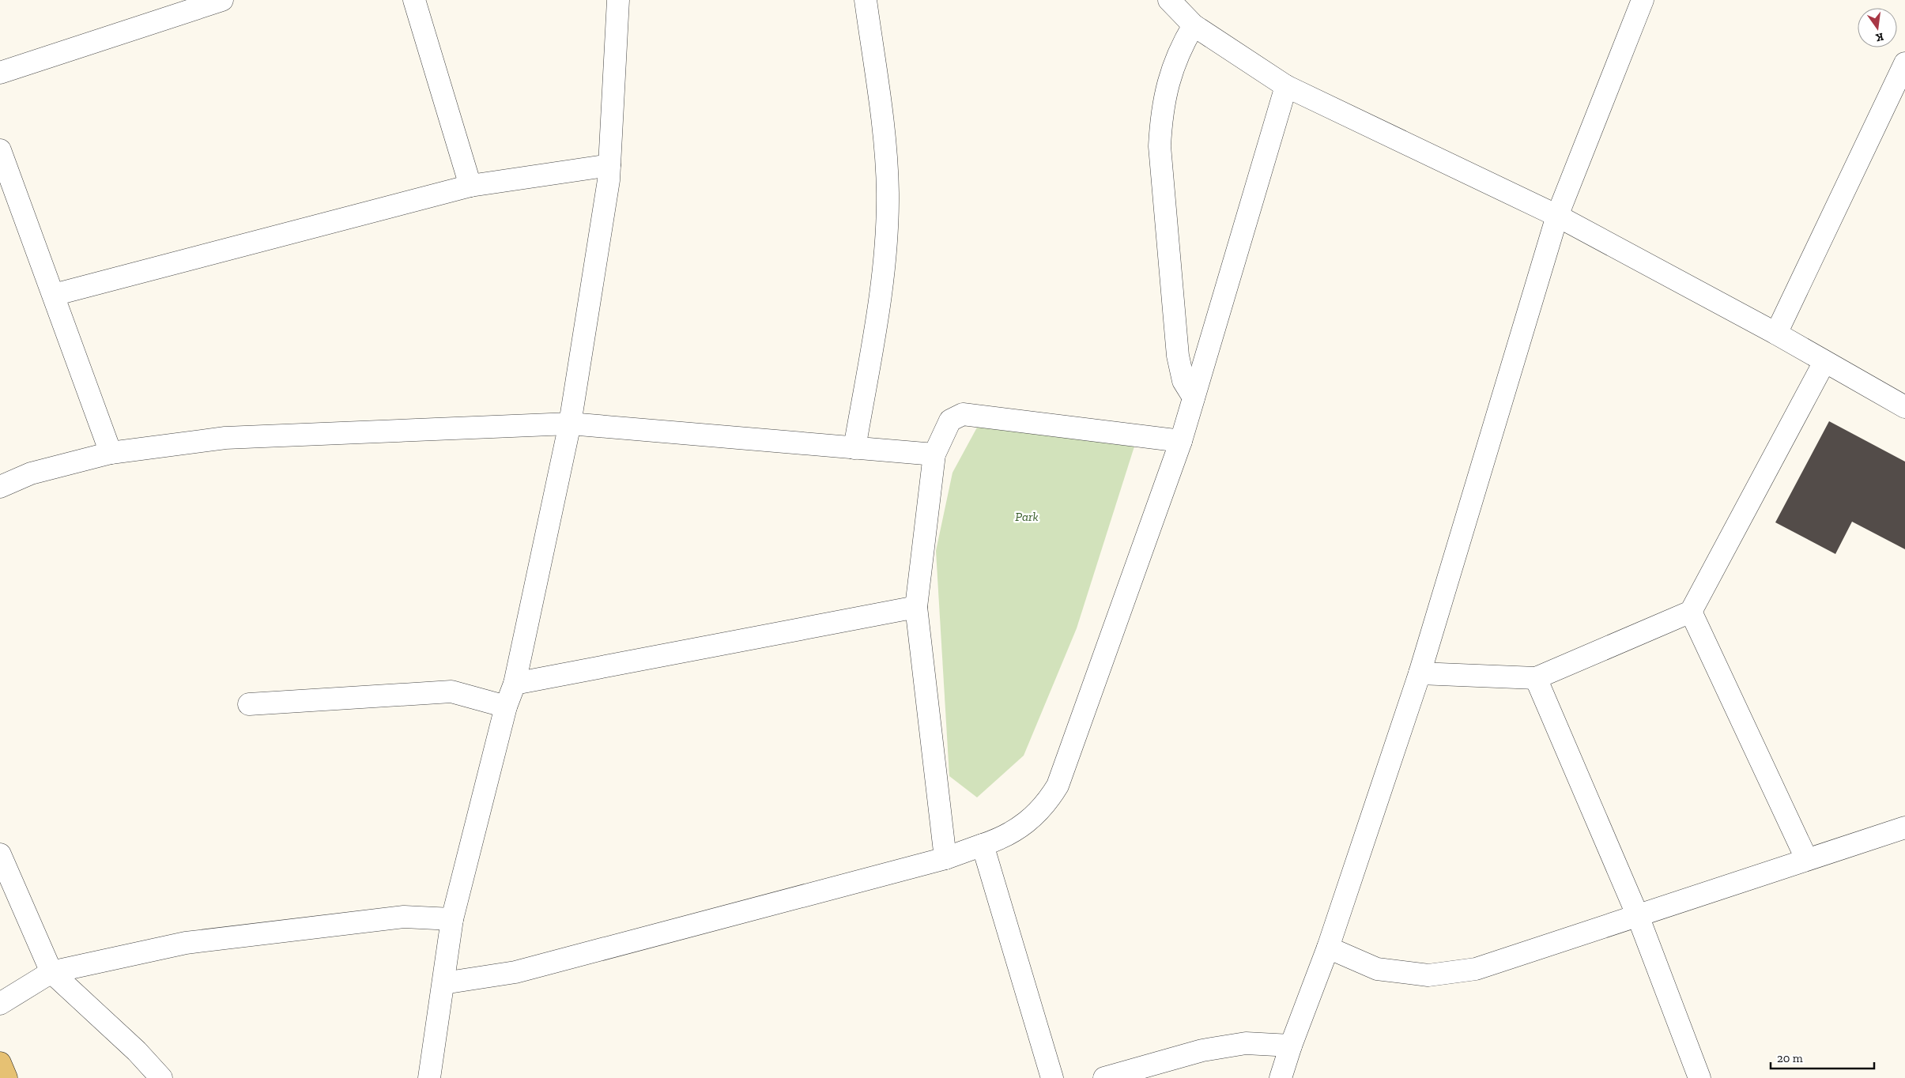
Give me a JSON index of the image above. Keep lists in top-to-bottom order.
{
  "parks": ["Park"],
  "scale_bar": "20 m",
  "north": "bottom"
}
